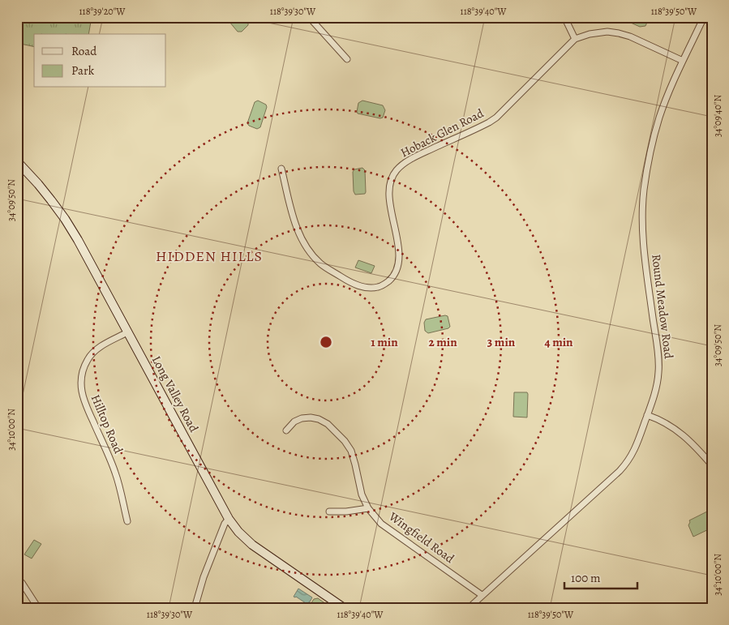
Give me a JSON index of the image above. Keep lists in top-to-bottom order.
{
  "streets": {
    "street": [
      "Hoback Glen Road",
      "Round Meadow Road",
      "Long Valley Road",
      "Hilltop Road",
      "Wingfield Road"
    ]
  },
  "crossings": [
    ["Hoback Glen Road", "Round Meadow Road"],
    ["Round Meadow Road", "Wingfield Road"],
    ["Long Valley Road", "Hilltop Road"]
  ],
  "districts": ["HIDDEN HILLS"],
  "legend": ["Road", "Park"],
  "scale_bar": "100 m",
  "coordinates": [
    "118°39'20\"W",
    "118°39'30\"W",
    "118°39'40\"W",
    "118°39'50\"W",
    "34°09'40\"N",
    "34°09'50\"N",
    "34°10'00\"N"
  ],
  "rings": [
    "1 min",
    "2 min",
    "3 min",
    "4 min"
  ]
}
